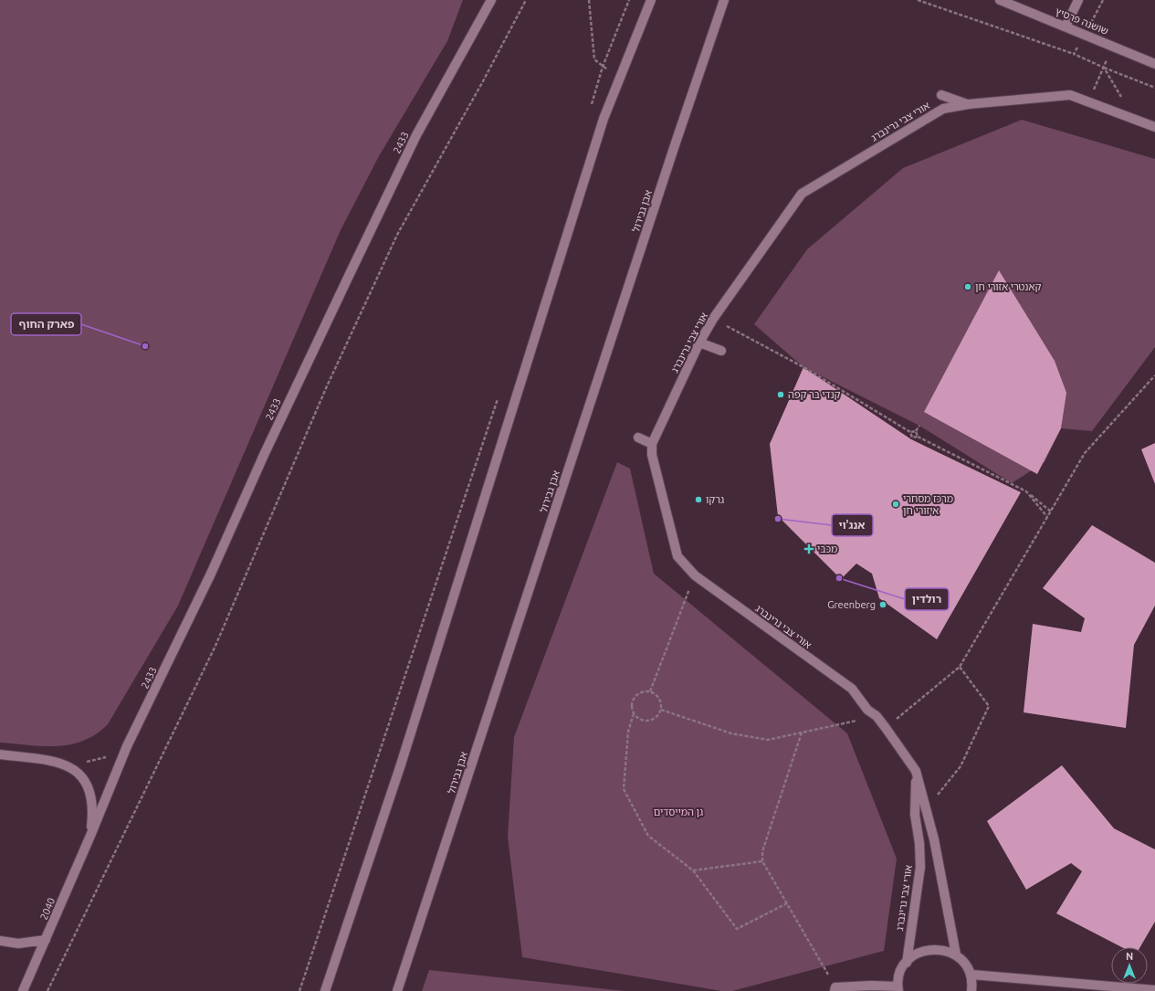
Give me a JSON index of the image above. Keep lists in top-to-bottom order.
{
  "streets": {
    "street": [
      "שושנה פרסיץ",
      "אורי צבי גרינברג",
      "2433",
      "אבן גבירול",
      "2040"
    ]
  },
  "crossings": [
    ["2433", "2040"]
  ],
  "parks": ["גן המייסדים"],
  "places": {
    "other": [
      "קאנטרי אזורי חן",
      "פארק החוף",
      "קנדי בר קפה",
      "גרקו",
      "מרכז מסחרי איזורי חן",
      "אנג'וי",
      "רולדין",
      "Greenberg"
    ],
    "health": ["מכבי"]
  },
  "north": "top"
}
